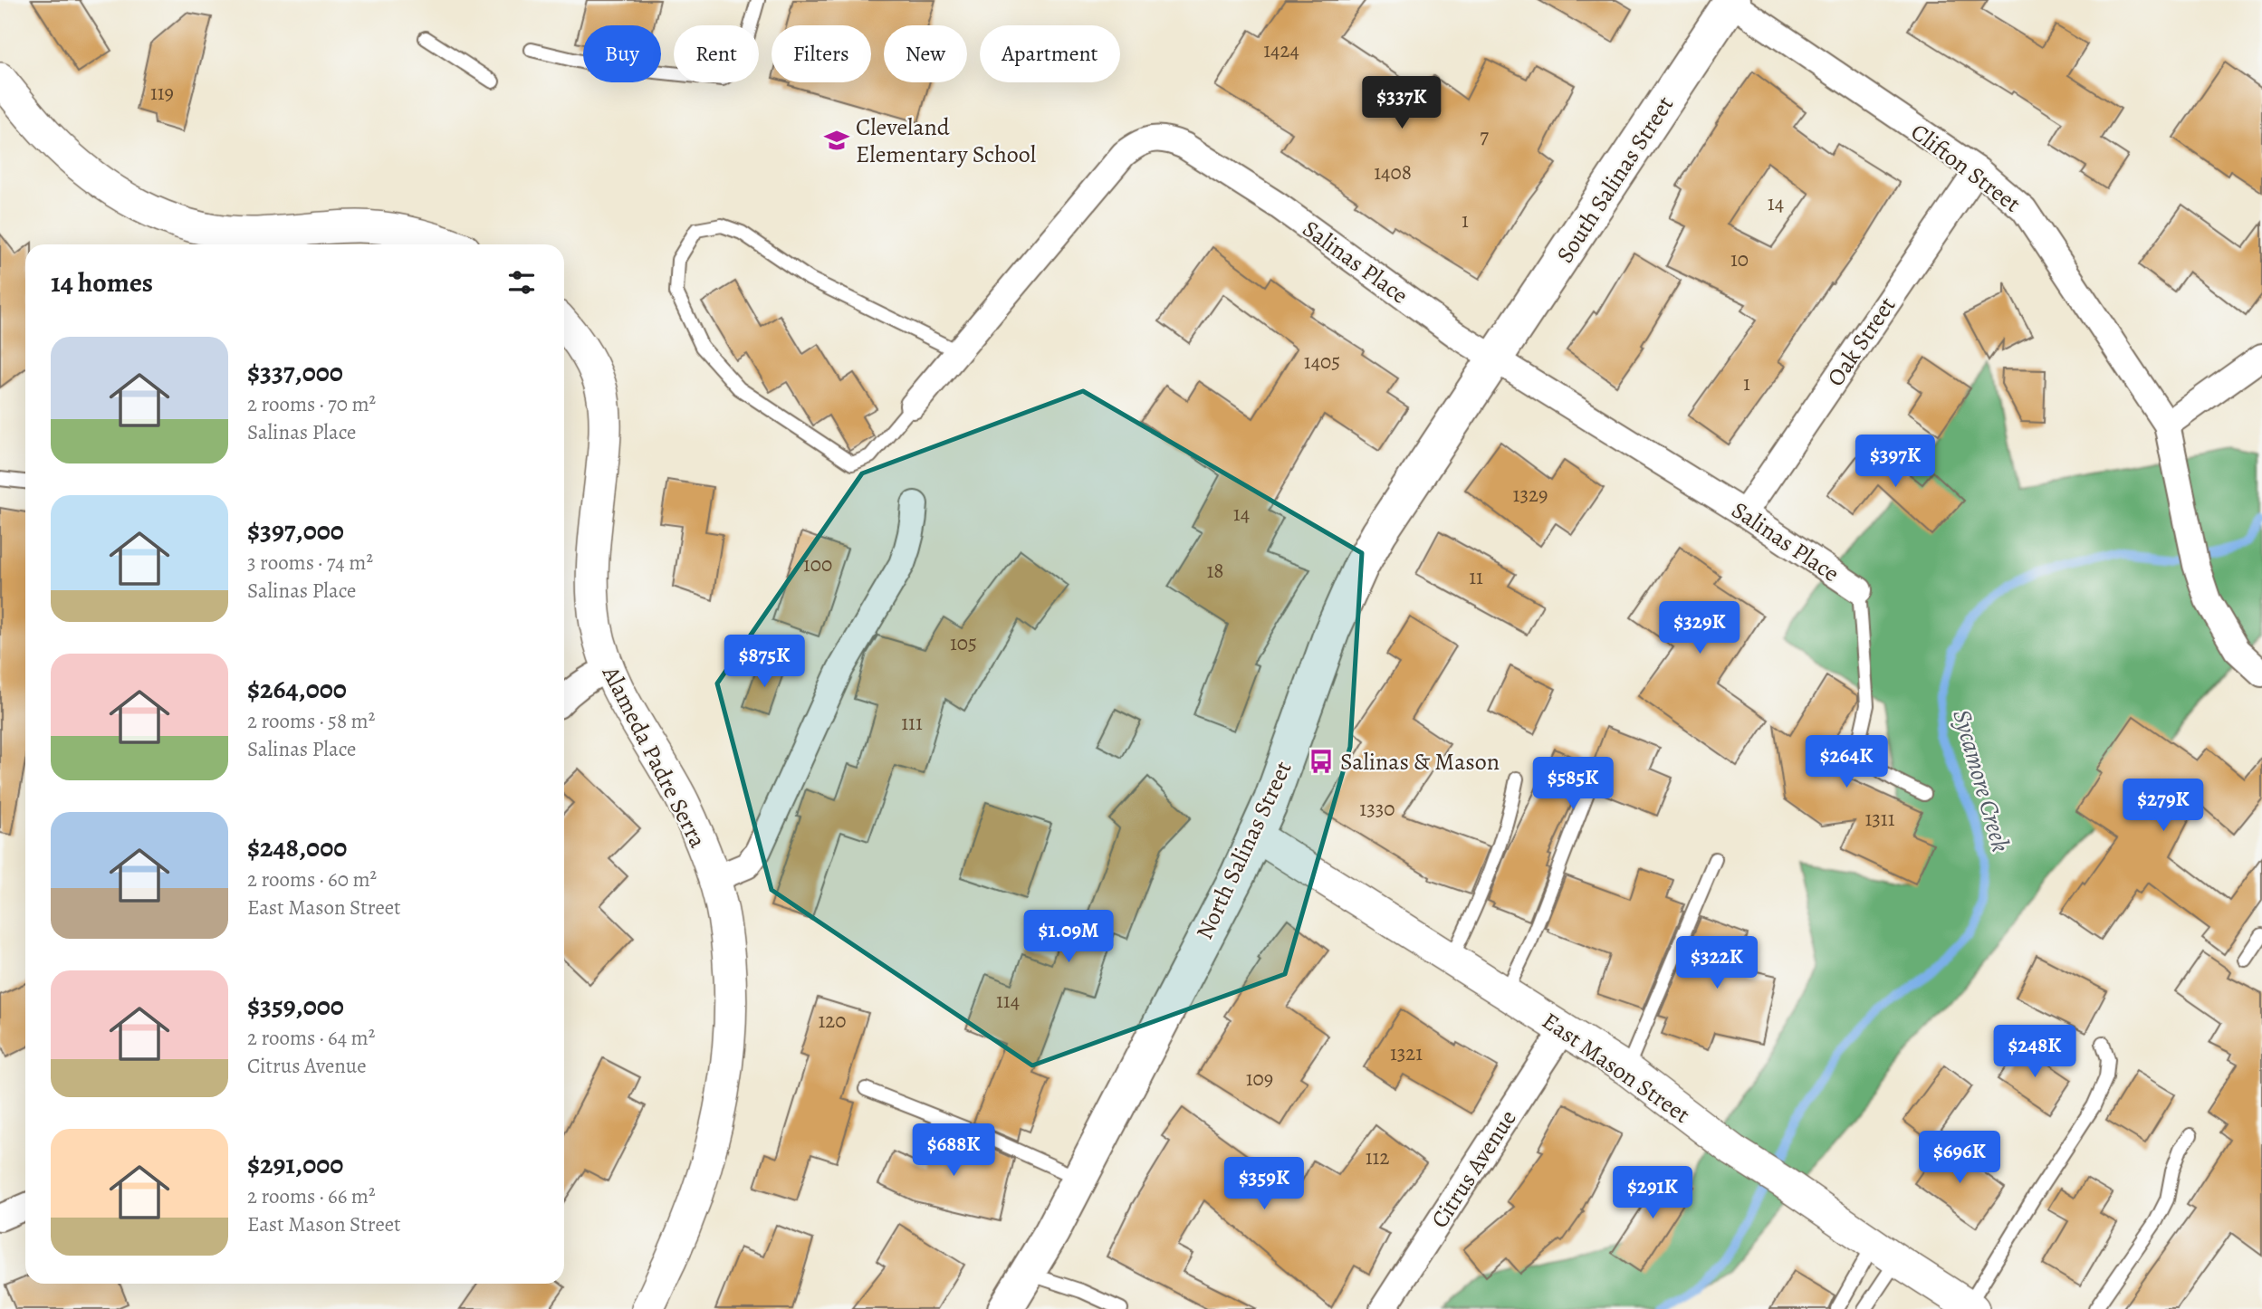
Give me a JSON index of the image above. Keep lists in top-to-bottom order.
{
  "streets": {
    "main road": ["South Salinas Street", "North Salinas Street"],
    "street": [
      "Clifton Street",
      "Salinas Place",
      "Oak Street",
      "Alameda Padre Serra",
      "East Mason Street",
      "Citrus Avenue"
    ]
  },
  "crossings": [
    ["Clifton Street", "South Salinas Street"],
    ["Clifton Street", "Oak Street"],
    ["South Salinas Street", "Salinas Place"],
    ["South Salinas Street", "North Salinas Street"],
    ["Salinas Place", "Oak Street"],
    ["Salinas Place", "North Salinas Street"],
    ["North Salinas Street", "East Mason Street"],
    ["East Mason Street", "Citrus Avenue"]
  ],
  "water": ["Sycamore Creek"],
  "places": {
    "school or university": ["Cleveland Elementary School"],
    "bus stop": ["Salinas & Mason"]
  },
  "house_numbers": [
    "1424",
    "119",
    "7",
    "1408",
    "14",
    "1",
    "10",
    "1405",
    "1",
    "1329",
    "14",
    "100",
    "18",
    "11",
    "105",
    "111",
    "1330",
    "1311",
    "114",
    "120",
    "1321",
    "109",
    "112"
  ],
  "page": {
    "chip": [
      "Buy",
      "Rent",
      "Filters",
      "New",
      "Apartment"
    ],
    "price": [
      "$337K",
      "$397K",
      "$329K",
      "$875K",
      "$264K",
      "$585K",
      "$279K",
      "$1.09M",
      "$322K",
      "$248K",
      "$688K",
      "$696K",
      "$359K",
      "$291K"
    ],
    "heading": "14 homes",
    "list": [
      {
        "name": "$337,000",
        "note": "2 rooms · 70 m² · Salinas Place"
      },
      {
        "name": "$397,000",
        "note": "3 rooms · 74 m² · Salinas Place"
      },
      {
        "name": "$264,000",
        "note": "2 rooms · 58 m² · Salinas Place"
      },
      {
        "name": "$248,000",
        "note": "2 rooms · 60 m² · East Mason Street"
      },
      {
        "name": "$359,000",
        "note": "2 rooms · 64 m² · Citrus Avenue"
      },
      {
        "name": "$291,000",
        "note": "2 rooms · 66 m² · East Mason Street"
      }
    ]
  }
}
